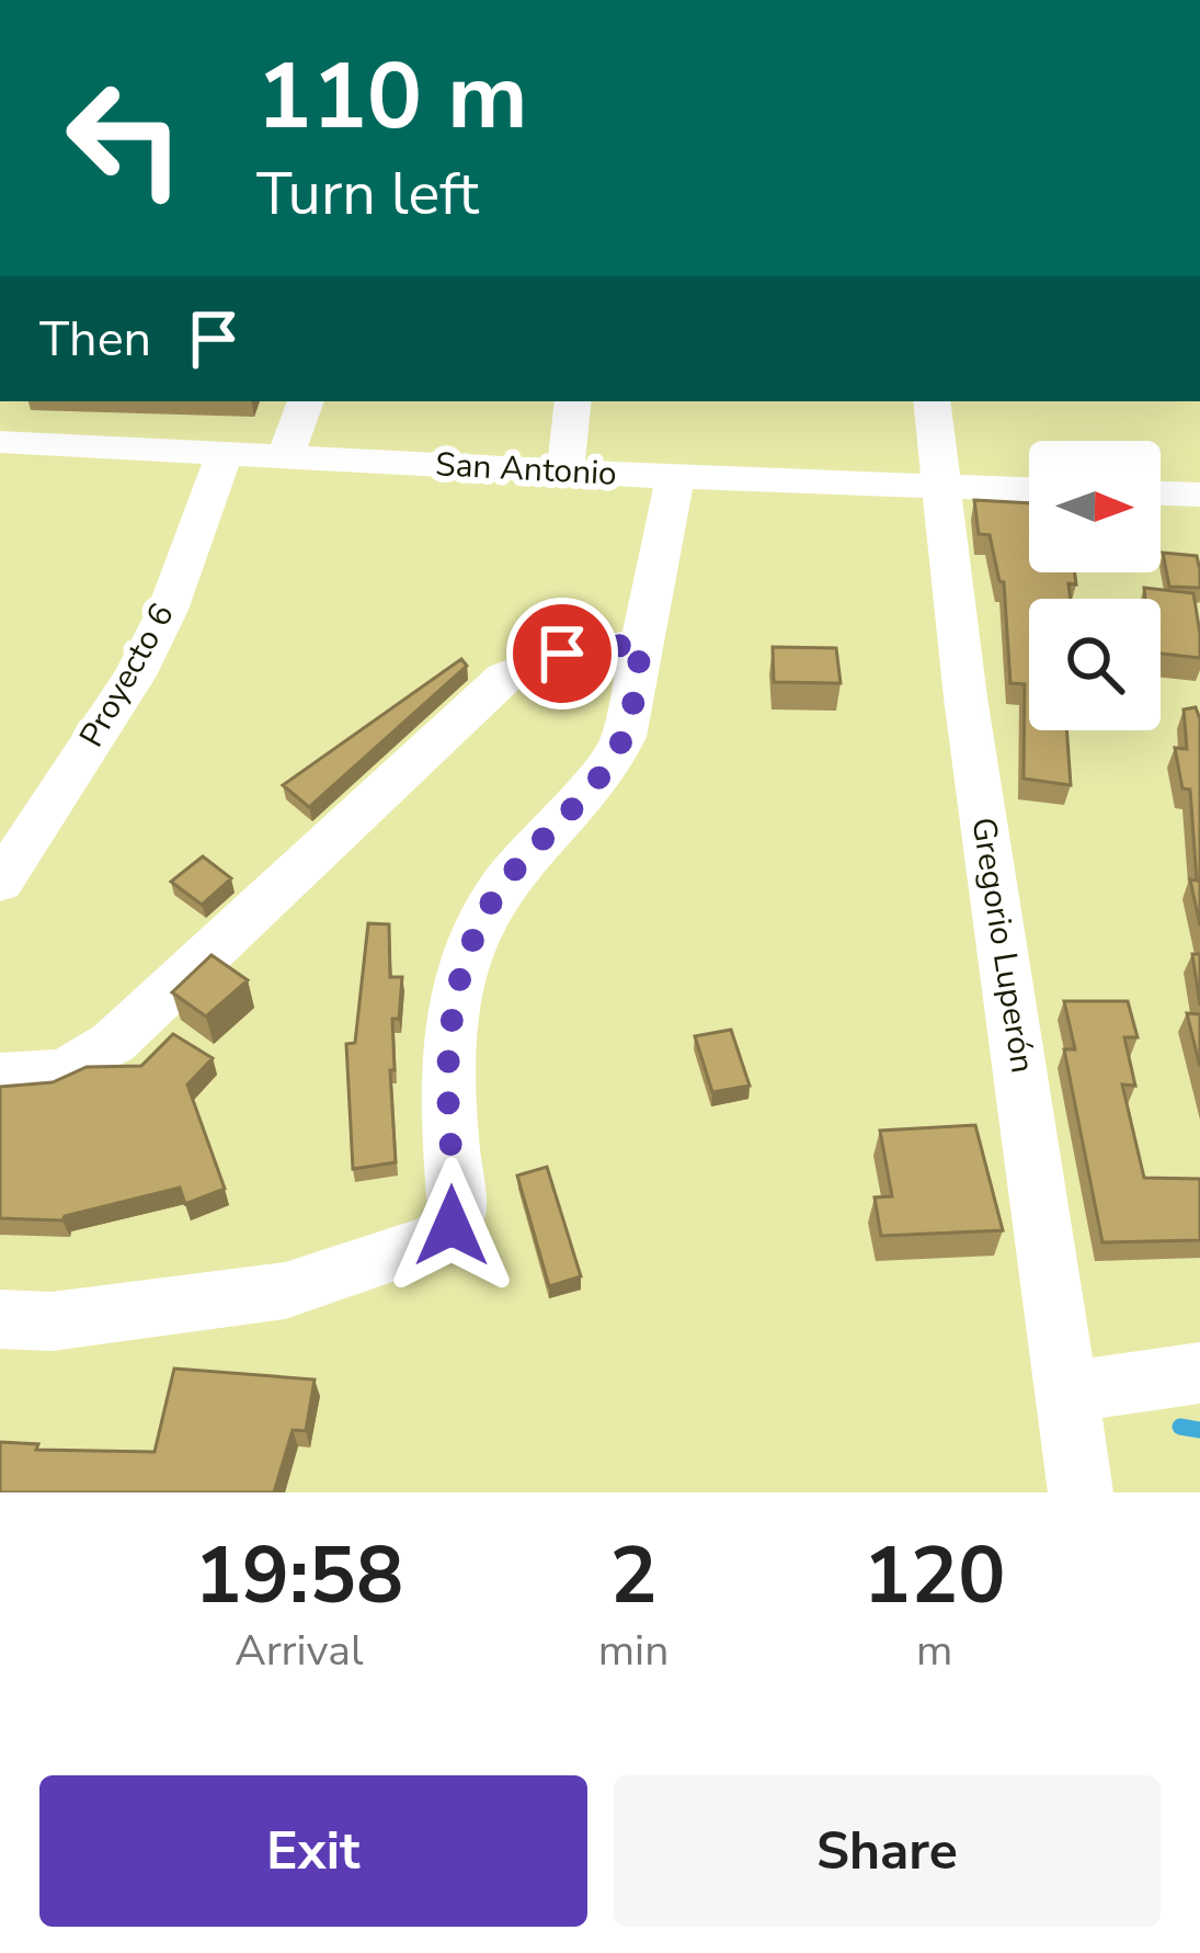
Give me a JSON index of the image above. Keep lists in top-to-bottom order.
{
  "streets": {
    "street": ["San Antonio", "Proyecto 6", "Gregorio Luperón"]
  },
  "crossings": [
    ["San Antonio", "Proyecto 6"],
    ["San Antonio", "Gregorio Luperón"]
  ],
  "north": "right",
  "page": {
    "turn": ["110 m", "Turn left"],
    "then": "Then",
    "eta": [
      "19:58",
      "Arrival",
      "2",
      "min",
      "120",
      "m"
    ],
    "buttons": ["Exit", "Share"]
  }
}
